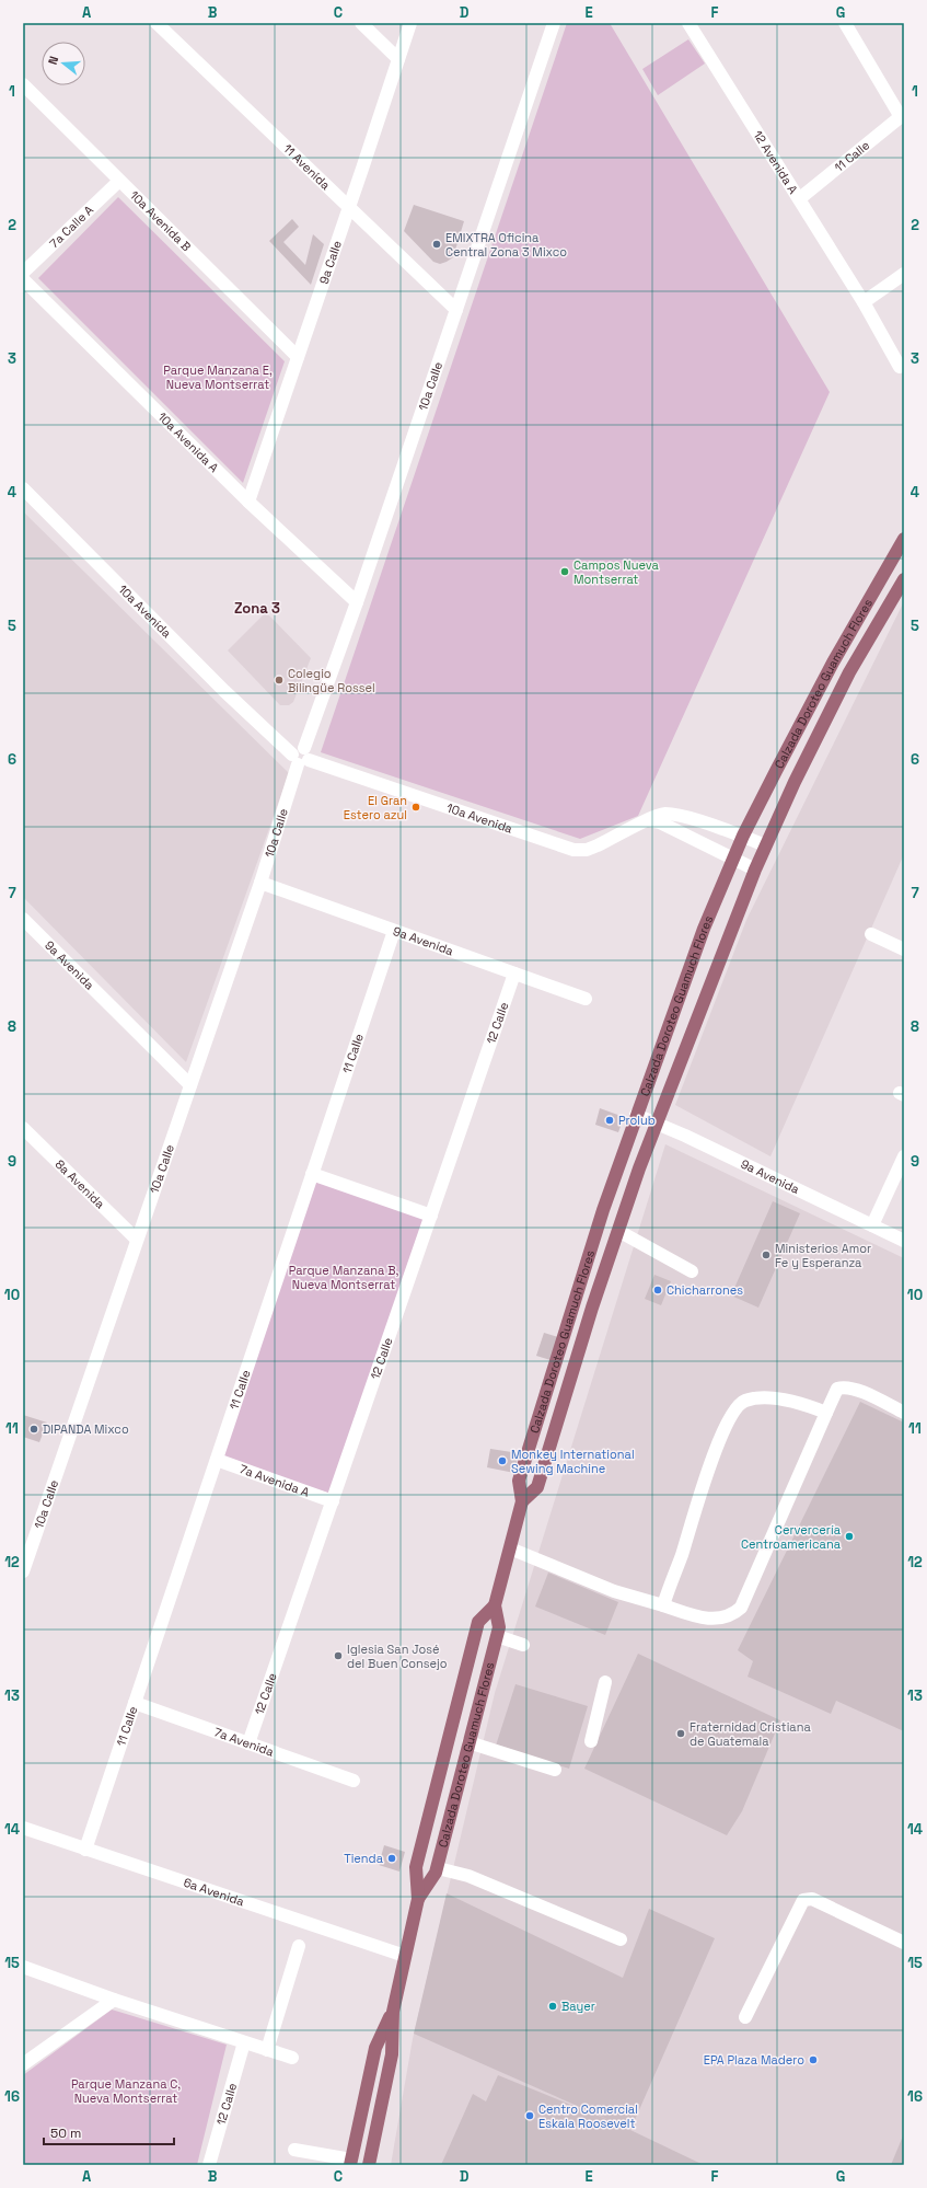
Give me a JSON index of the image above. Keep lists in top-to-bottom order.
{
  "streets": {
    "main road": ["Calzada Doroteo Guamuch Flores"],
    "street": [
      "11 Calle",
      "12 Avenida A",
      "11 Avenida",
      "10a Avenida B",
      "7a Calle A",
      "9a Calle",
      "10a Calle",
      "10a Avenida A",
      "10a Avenida",
      "9a Avenida",
      "12 Calle",
      "8a Avenida",
      "7a Avenida A",
      "7a Avenida",
      "6a Avenida"
    ]
  },
  "crossings": [
    ["11 Calle", "12 Avenida A"],
    ["11 Calle", "9a Avenida"],
    ["11 Calle", "7a Avenida A"],
    ["11 Calle", "7a Avenida"],
    ["11 Calle", "6a Avenida"],
    ["11 Avenida", "9a Calle"],
    ["11 Avenida", "10a Calle"],
    ["10a Avenida B", "7a Calle A"],
    ["10a Avenida B", "9a Calle"],
    ["9a Calle", "10a Avenida A"],
    ["10a Calle", "10a Avenida A"],
    ["10a Calle", "10a Avenida"],
    ["10a Calle", "9a Avenida"],
    ["10a Calle", "8a Avenida"],
    ["10a Avenida", "Calzada Doroteo Guamuch Flores"],
    ["Calzada Doroteo Guamuch Flores", "9a Avenida"],
    ["Calzada Doroteo Guamuch Flores", "6a Avenida"],
    ["9a Avenida", "12 Calle"],
    ["12 Calle", "7a Avenida A"],
    ["12 Calle", "7a Avenida"]
  ],
  "districts": ["Zona 3"],
  "parks": ["Parque Manzana E, Nueva Montserrat", "Parque Manzana B, Nueva Montserrat", "Parque Manzana C, Nueva Montserrat"],
  "places": [
    "EMIXTRA Oficina Central Zona 3 Mixco",
    "Campos Nueva Montserrat",
    "Colegio Bilingüe Rossel",
    "El Gran Estero azul",
    "Prolub",
    "Ministerios Amor Fe y Esperanza",
    "Chicharrones",
    "DIPANDA Mixco",
    "Monkey International Sewing Machine",
    "Cervercería Centroamericana",
    "Iglesia San José del Buen Consejo",
    "Fraternidad Cristiana de Guatemala",
    "Tienda",
    "Bayer",
    "EPA Plaza Madero",
    "Centro Comercial Eskala Roosevelt"
  ],
  "scale_bar": "50 m",
  "north": "left",
  "grid": {
    "columns": [
      "A",
      "B",
      "C",
      "D",
      "E",
      "F",
      "G"
    ],
    "rows": [
      "1",
      "2",
      "3",
      "4",
      "5",
      "6",
      "7",
      "8",
      "9",
      "10",
      "11",
      "12",
      "13",
      "14",
      "15",
      "16"
    ]
  }
}
